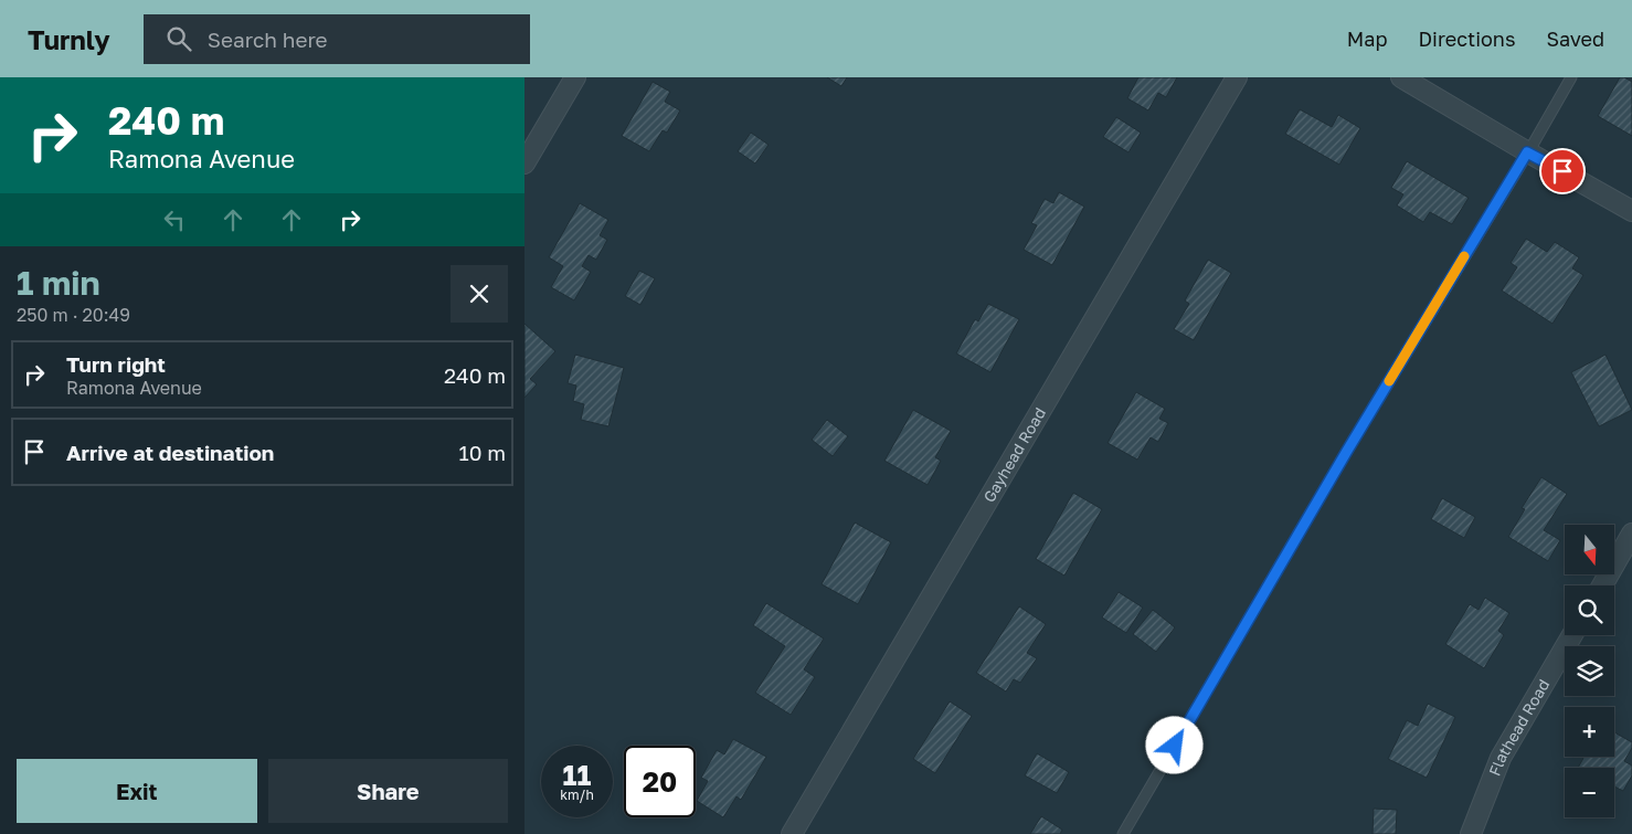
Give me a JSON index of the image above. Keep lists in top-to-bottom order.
{
  "streets": {
    "street": ["Gayhead Road", "Flathead Road"]
  },
  "north": "bottom",
  "page": {
    "header": "Turnly",
    "search": "Search here",
    "nav": ["Map", "Directions", "Saved"],
    "turn": ["240 m", "Ramona Avenue"],
    "heading": ["1 min", "250 m · 20:49"],
    "list": [
      {
        "name": "Turn right",
        "note": "Ramona Avenue",
        "value": "240 m"
      },
      {
        "name": "Arrive at destination",
        "value": "10 m"
      }
    ],
    "map_buttons": ["+", "−"],
    "speed": "11 km/h",
    "limit": "20",
    "buttons": ["Exit", "Share"]
  }
}
